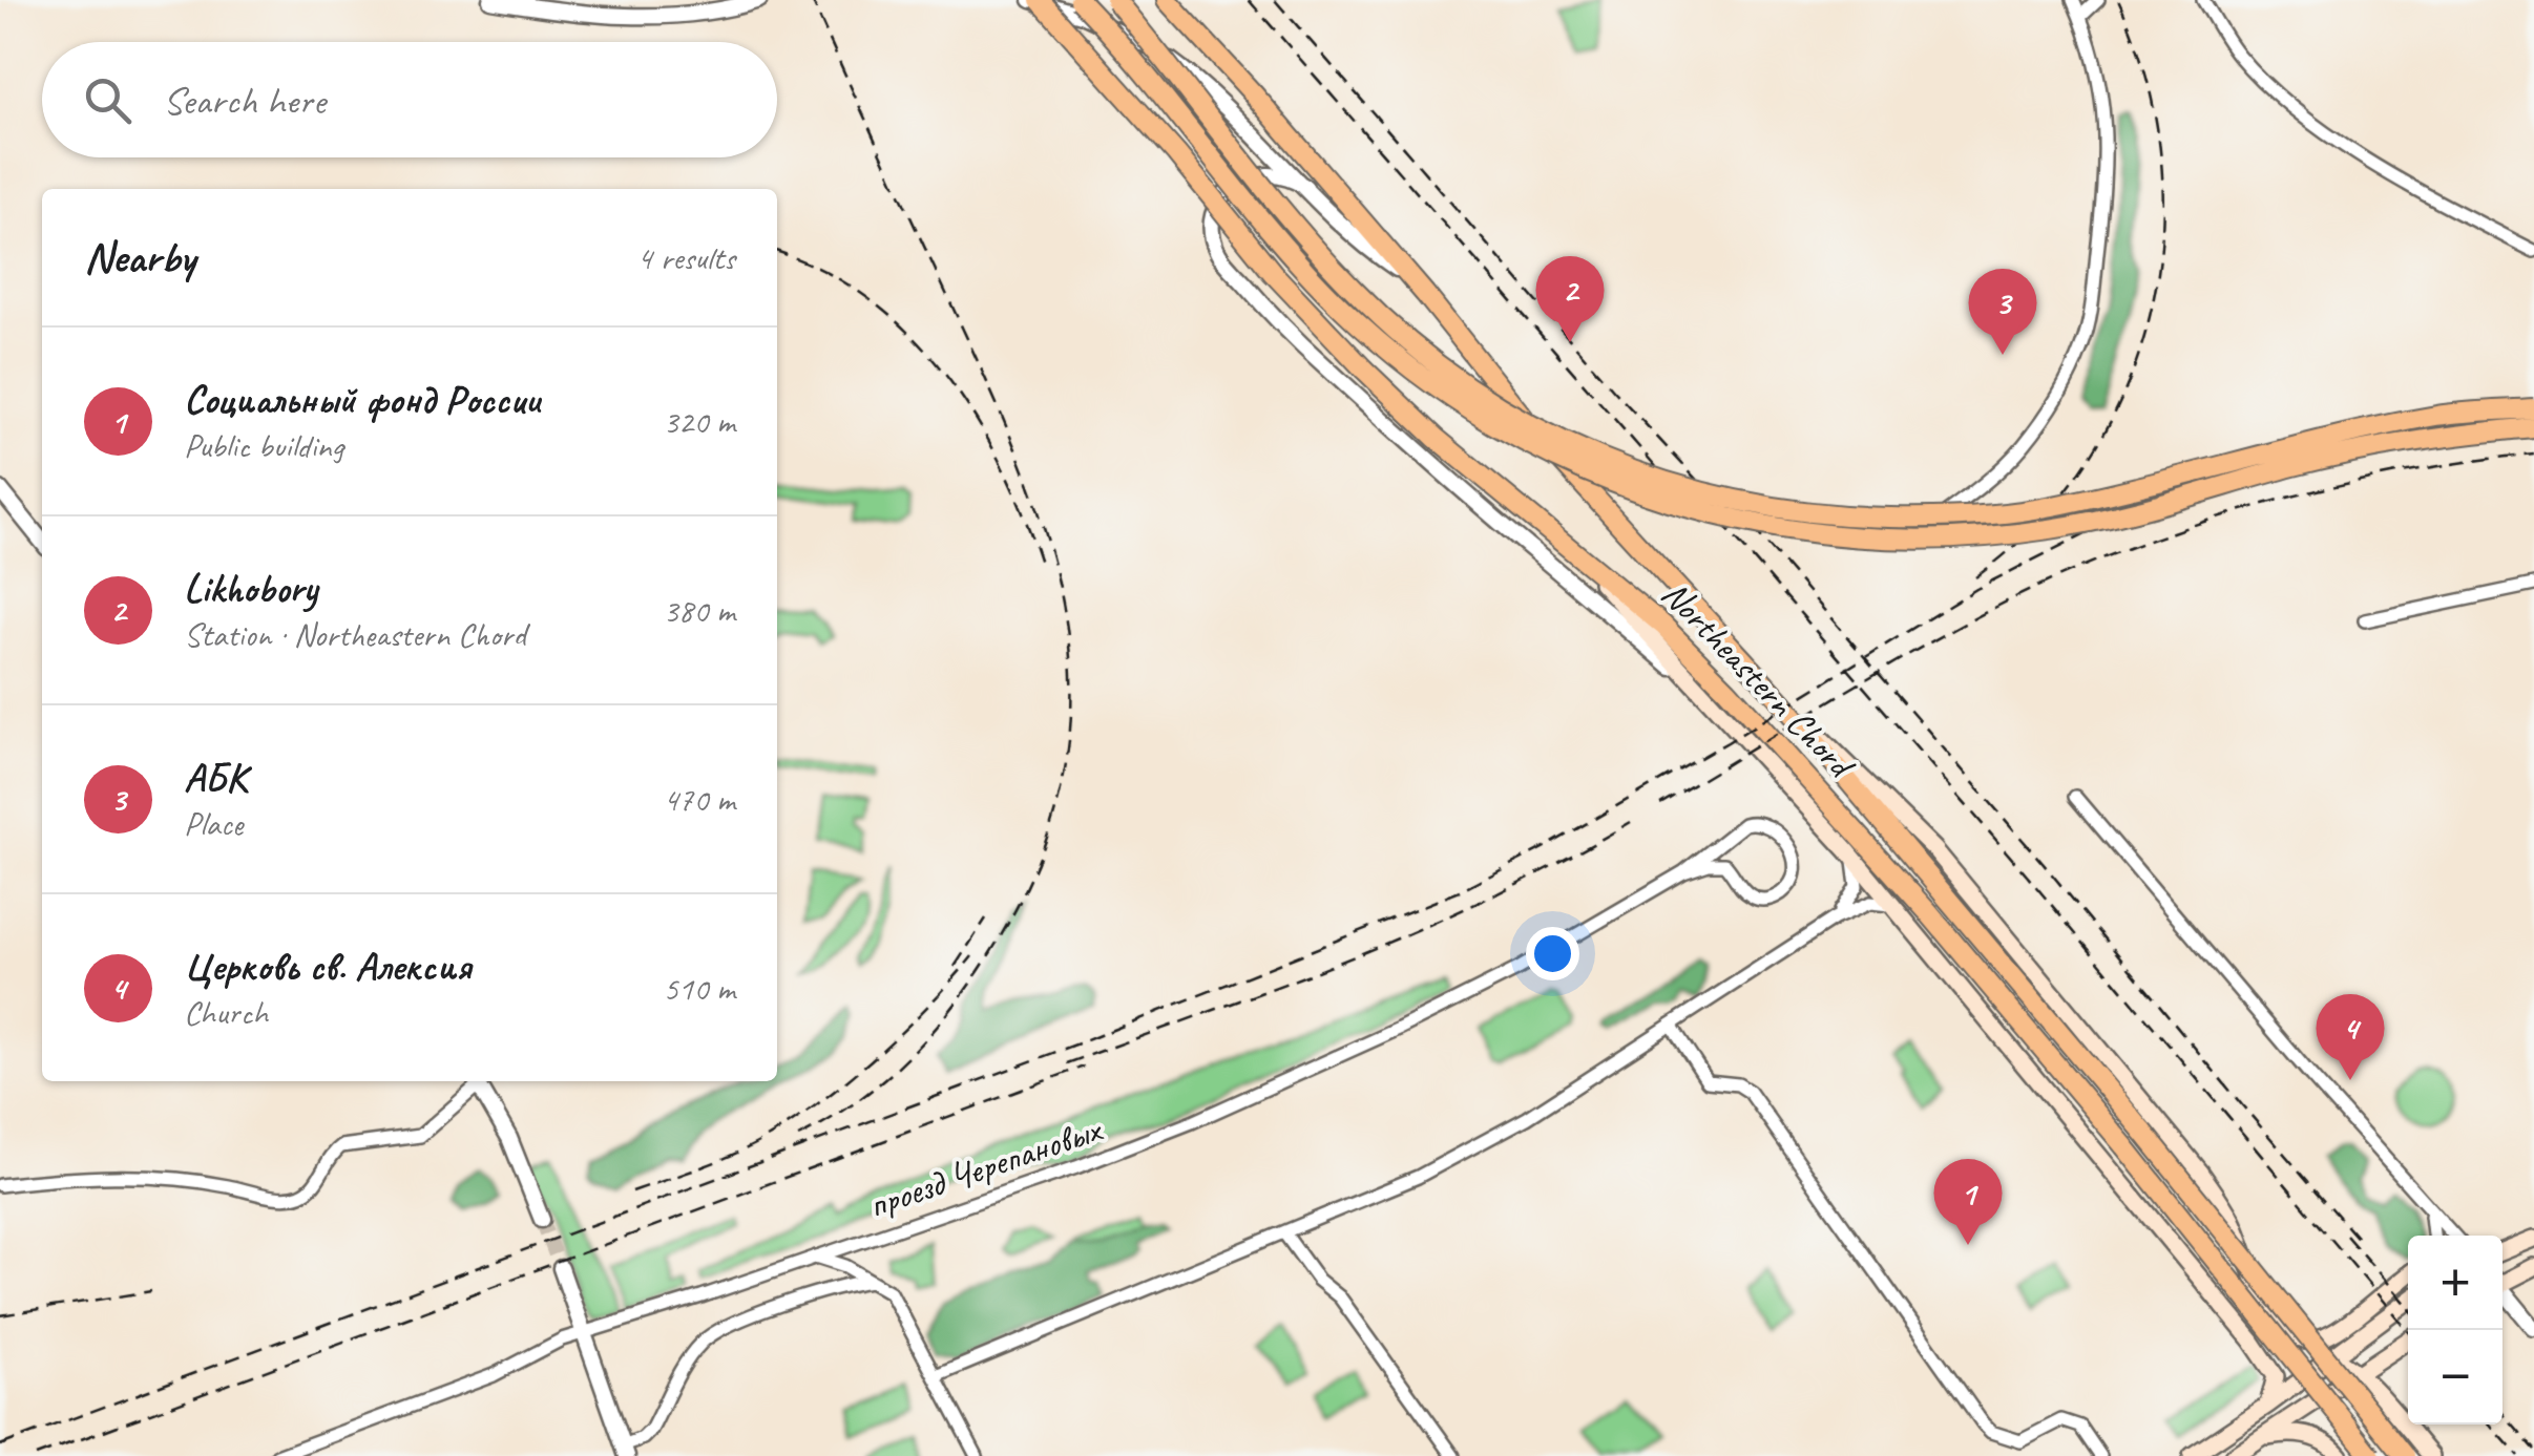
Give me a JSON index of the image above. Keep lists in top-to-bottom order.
{
  "streets": {
    "main road": ["Northeastern Chord"],
    "street": ["проезд Черепановых"]
  },
  "page": {
    "search": "Search here",
    "heading": ["Nearby", "4 results"],
    "pins": [
      "2",
      "3",
      "4",
      "1"
    ],
    "list": [
      {
        "mark": "1",
        "name": "Социальный фонд России",
        "note": "Public building",
        "value": "320 m"
      },
      {
        "mark": "2",
        "name": "Likhobory",
        "note": "Station · Northeastern Chord",
        "value": "380 m"
      },
      {
        "mark": "3",
        "name": "АБК",
        "note": "Place",
        "value": "470 m"
      },
      {
        "mark": "4",
        "name": "Церковь св. Алексия",
        "note": "Church",
        "value": "510 m"
      }
    ],
    "map_buttons": ["+", "−"]
  }
}
